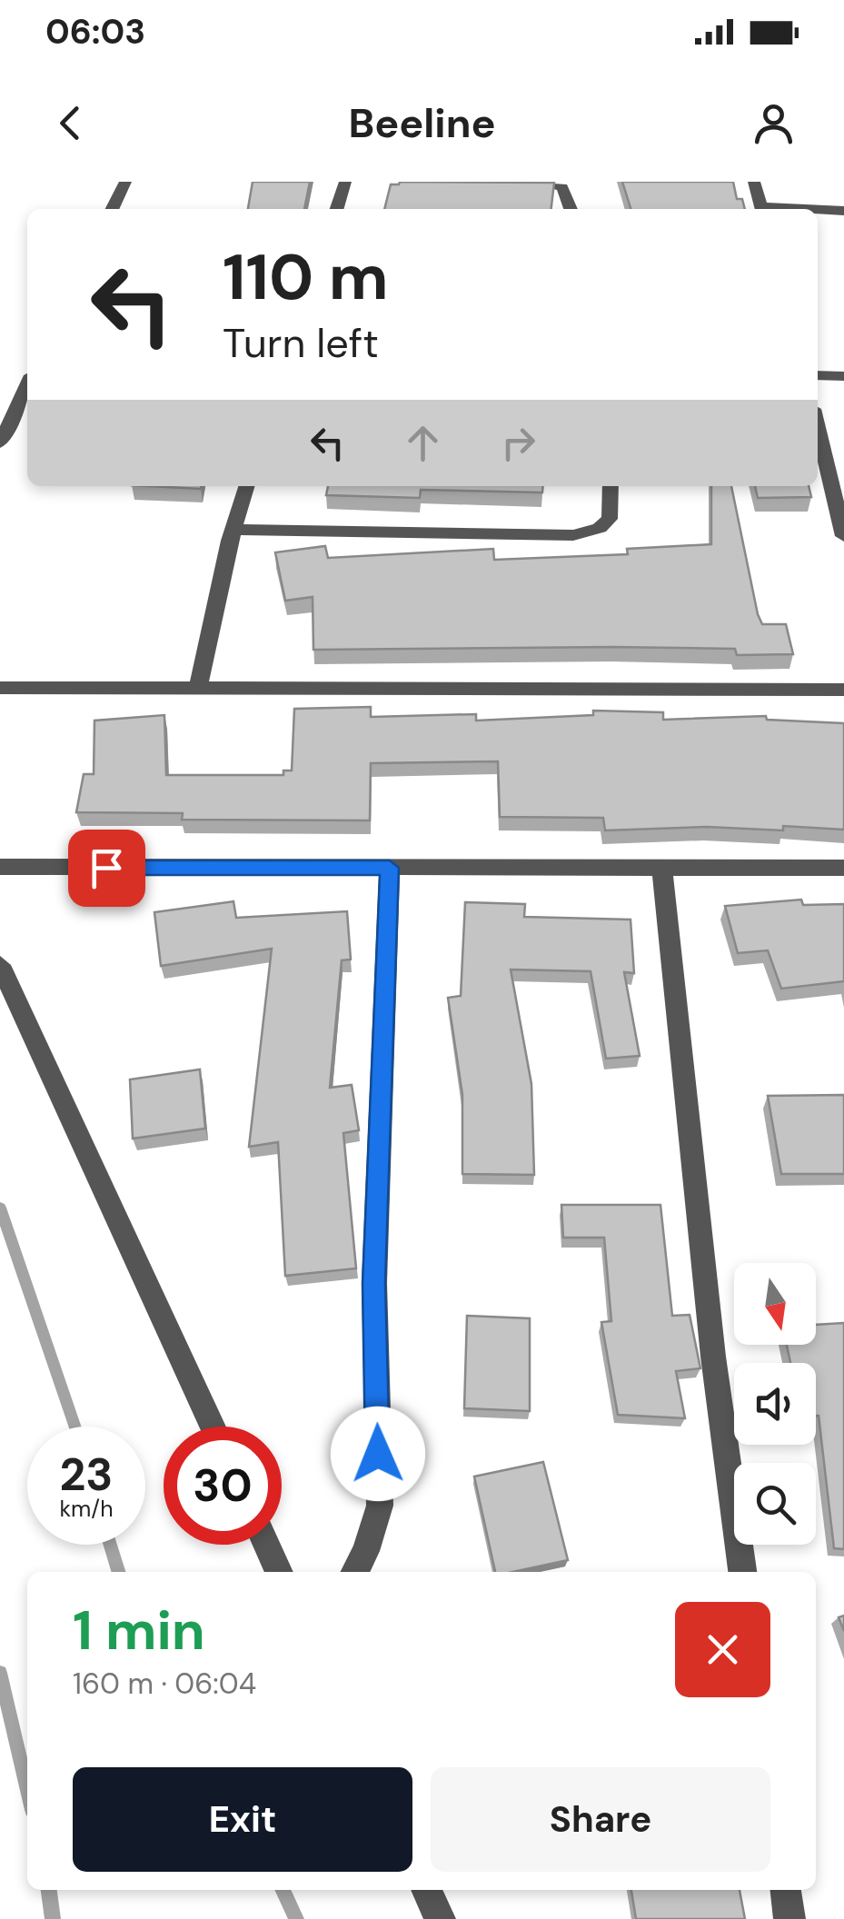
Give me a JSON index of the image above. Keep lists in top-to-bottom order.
{
  "north": "bottom",
  "page": {
    "status": "06:03",
    "header": "Beeline",
    "turn": ["110 m", "Turn left"],
    "speed": "23 km/h",
    "limit": "30",
    "heading": ["1 min", "160 m · 06:04"],
    "buttons": ["Exit", "Share"]
  }
}
